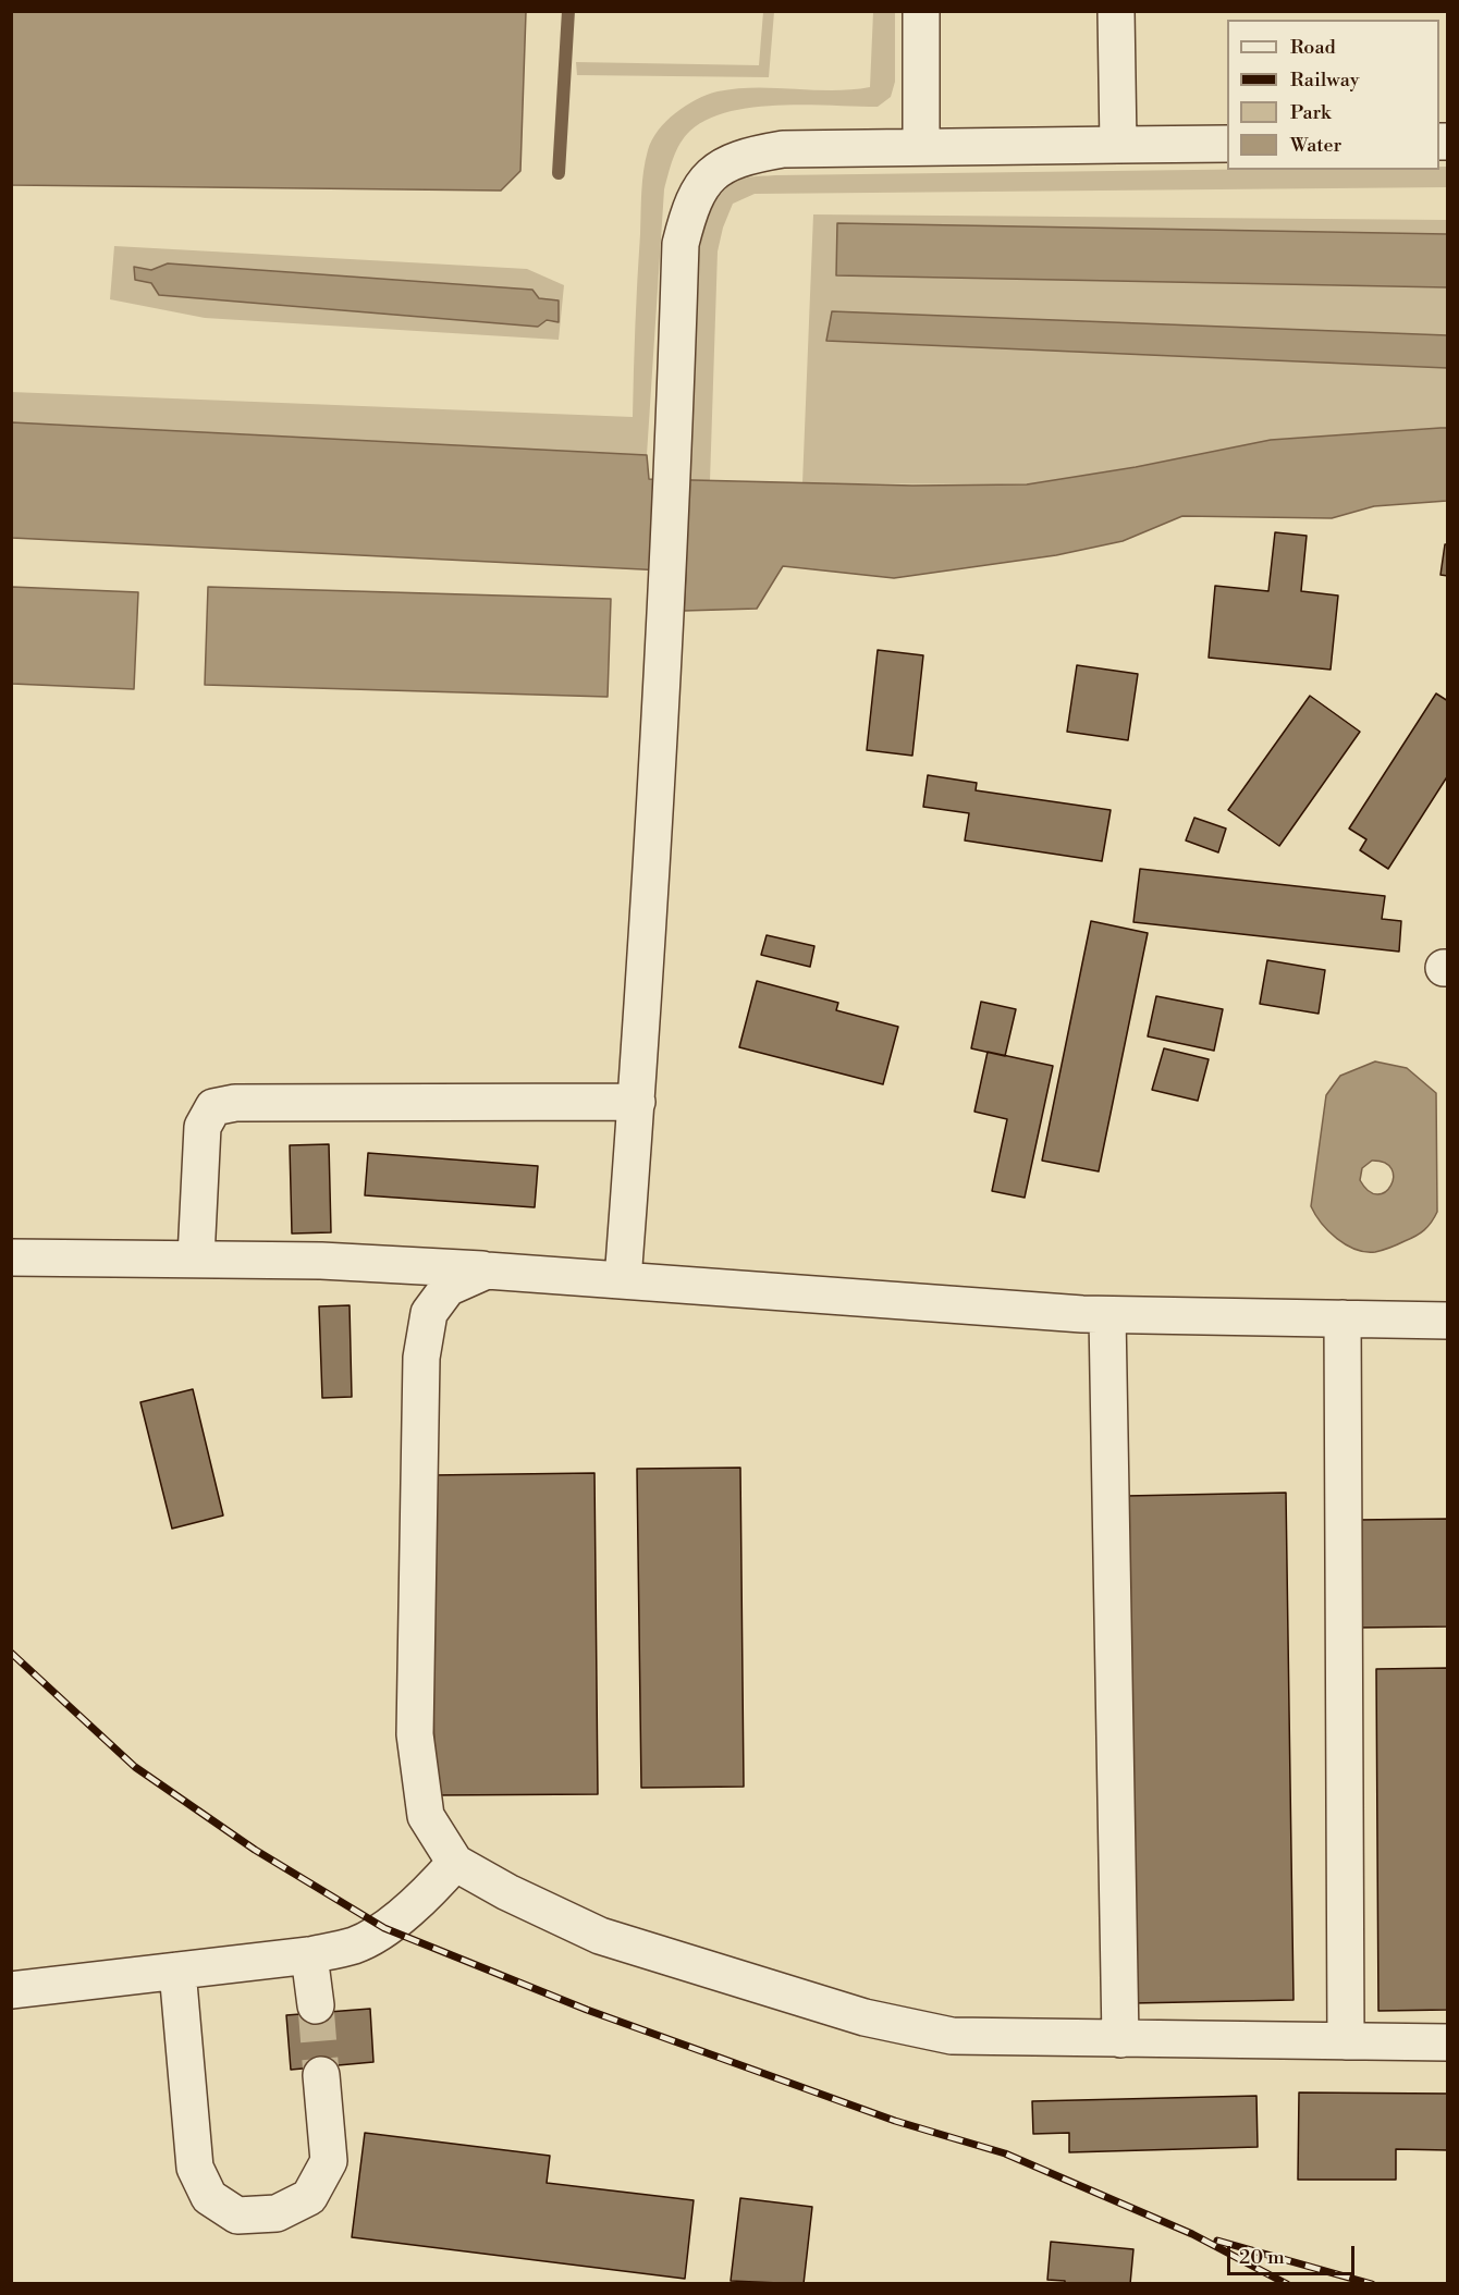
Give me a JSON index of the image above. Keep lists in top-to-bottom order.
{
  "legend": [
    "Road",
    "Railway",
    "Park",
    "Water"
  ],
  "scale_bar": "20 m"
}
